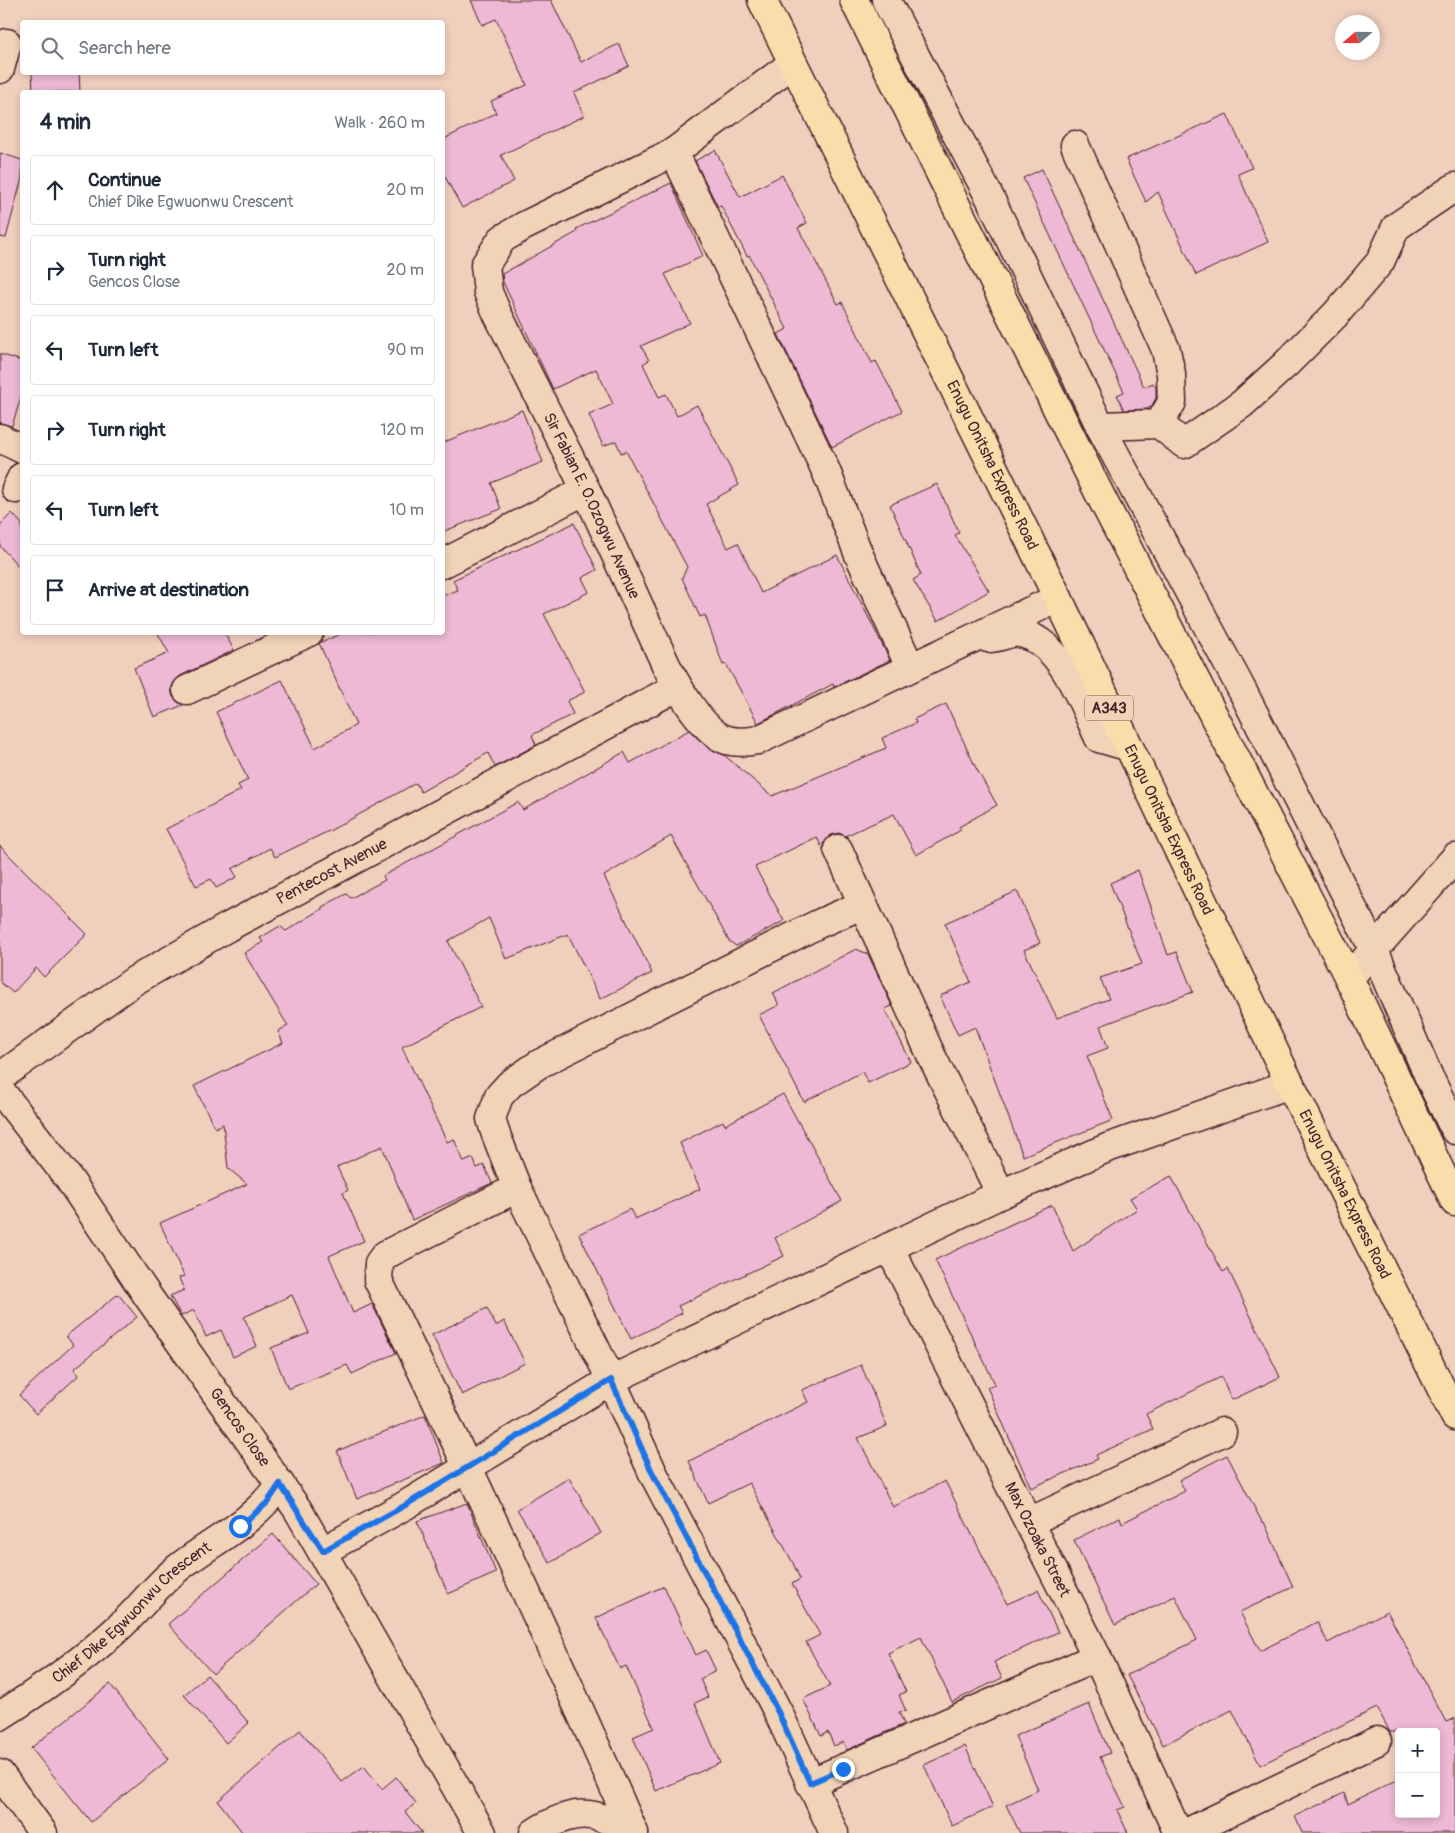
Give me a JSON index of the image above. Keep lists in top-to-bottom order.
{
  "streets": {
    "highway": ["Enugu Onitsha Express Road", "A343"],
    "street": [
      "Sir Fabian E. O.Ozogwu Avenue",
      "Pentecost Avenue",
      "Gencos Close",
      "Max Ozoaka Street",
      "Chief Dike Egwuonwu Crescent"
    ]
  },
  "crossings": [
    ["Enugu Onitsha Express Road", "Sir Fabian E. O.Ozogwu Avenue"],
    ["Sir Fabian E. O.Ozogwu Avenue", "Pentecost Avenue"],
    ["Gencos Close", "Chief Dike Egwuonwu Crescent"]
  ],
  "north": "left",
  "page": {
    "search": "Search here",
    "heading": ["4 min", "Walk · 260 m"],
    "list": [
      ["Continue", "Chief Dike Egwuonwu Crescent", "20 m"],
      ["Turn right", "Gencos Close", "20 m"],
      ["Turn left", "90 m"],
      ["Turn right", "120 m"],
      ["Turn left", "10 m"],
      "Arrive at destination"
    ],
    "map_buttons": ["+", "−"]
  }
}
